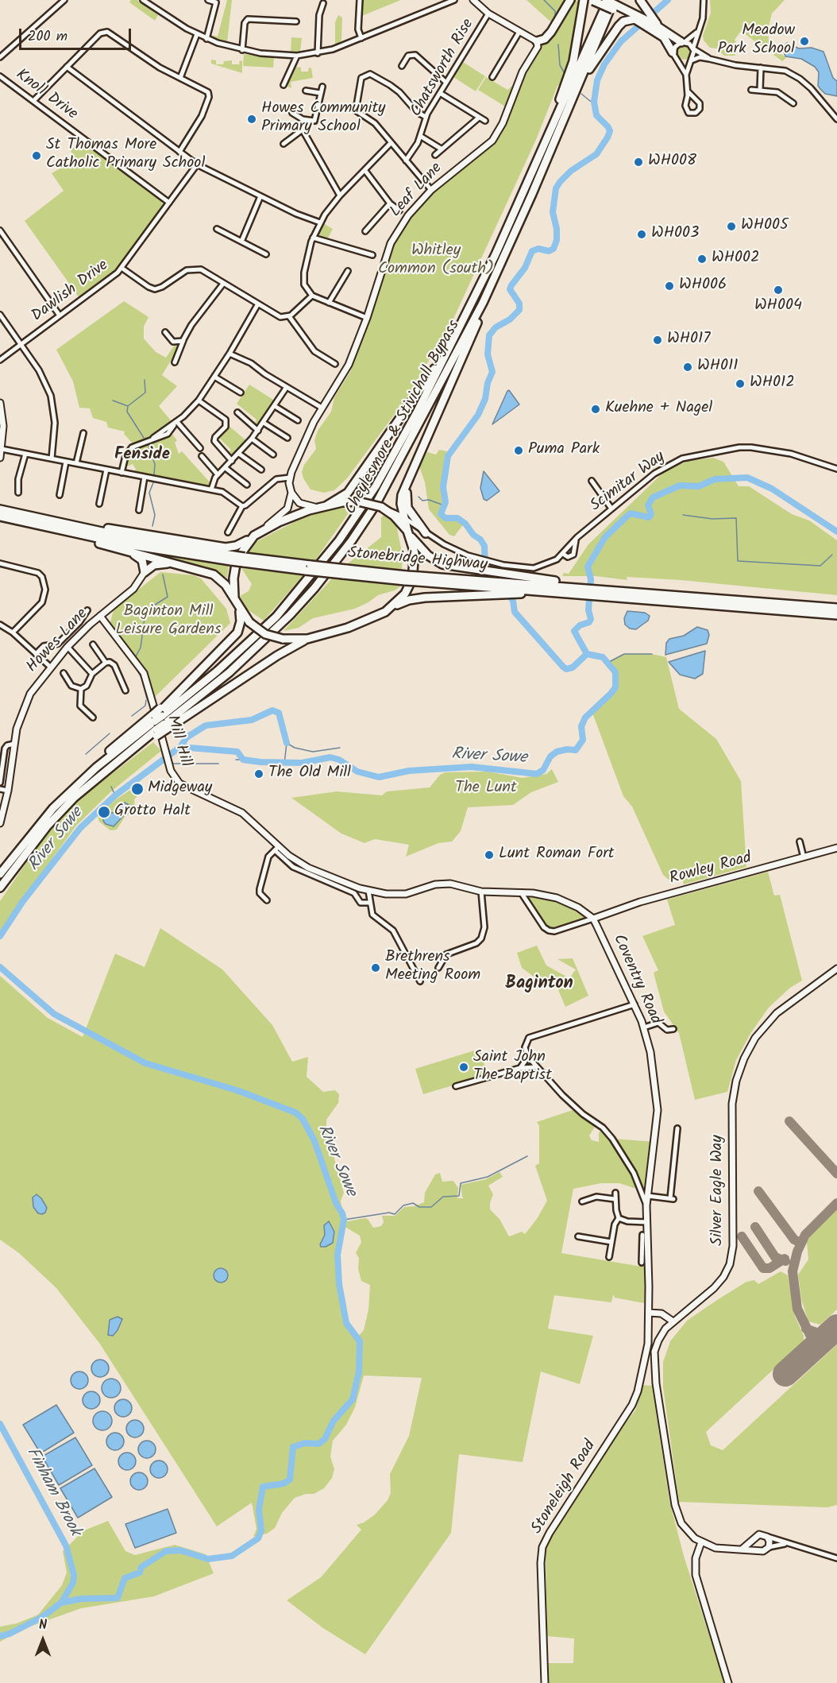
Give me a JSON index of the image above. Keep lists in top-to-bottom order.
{
  "streets": {
    "highway": ["Cheylesmore & Stivichall Bypass", "Stonebridge Highway"],
    "street": [
      "Chatsworth Rise",
      "Knoll Drive",
      "Leaf Lane",
      "Dawlish Drive",
      "Scimitar Way",
      "Howes Lane",
      "Mill Hill",
      "Rowley Road",
      "Coventry Road",
      "Silver Eagle Way",
      "Stoneleigh Road"
    ]
  },
  "crossings": [
    ["Knoll Drive", "Dawlish Drive"],
    ["Howes Lane", "Mill Hill"],
    ["Rowley Road", "Coventry Road"],
    ["Coventry Road", "Stoneleigh Road"]
  ],
  "districts": ["Fenside", "Baginton"],
  "water": ["River Sowe", "Finham Brook"],
  "parks": ["Whitley Common (south)", "Baginton Mill Leisure Gardens", "The Lunt"],
  "places": [
    "Meadow Park School",
    "Howes Community Primary School",
    "St Thomas More Catholic Primary School",
    "WH008",
    "WH005",
    "WH003",
    "WH002",
    "WH006",
    "WH004",
    "WH017",
    "WH011",
    "WH012",
    "Kuehne + Nagel",
    "Puma Park",
    "The Old Mill",
    "Midgeway",
    "Grotto Halt",
    "Lunt Roman Fort",
    "Brethrens Meeting Room",
    "Saint John The Baptist"
  ],
  "scale_bar": "200 m",
  "north": "top"
}
